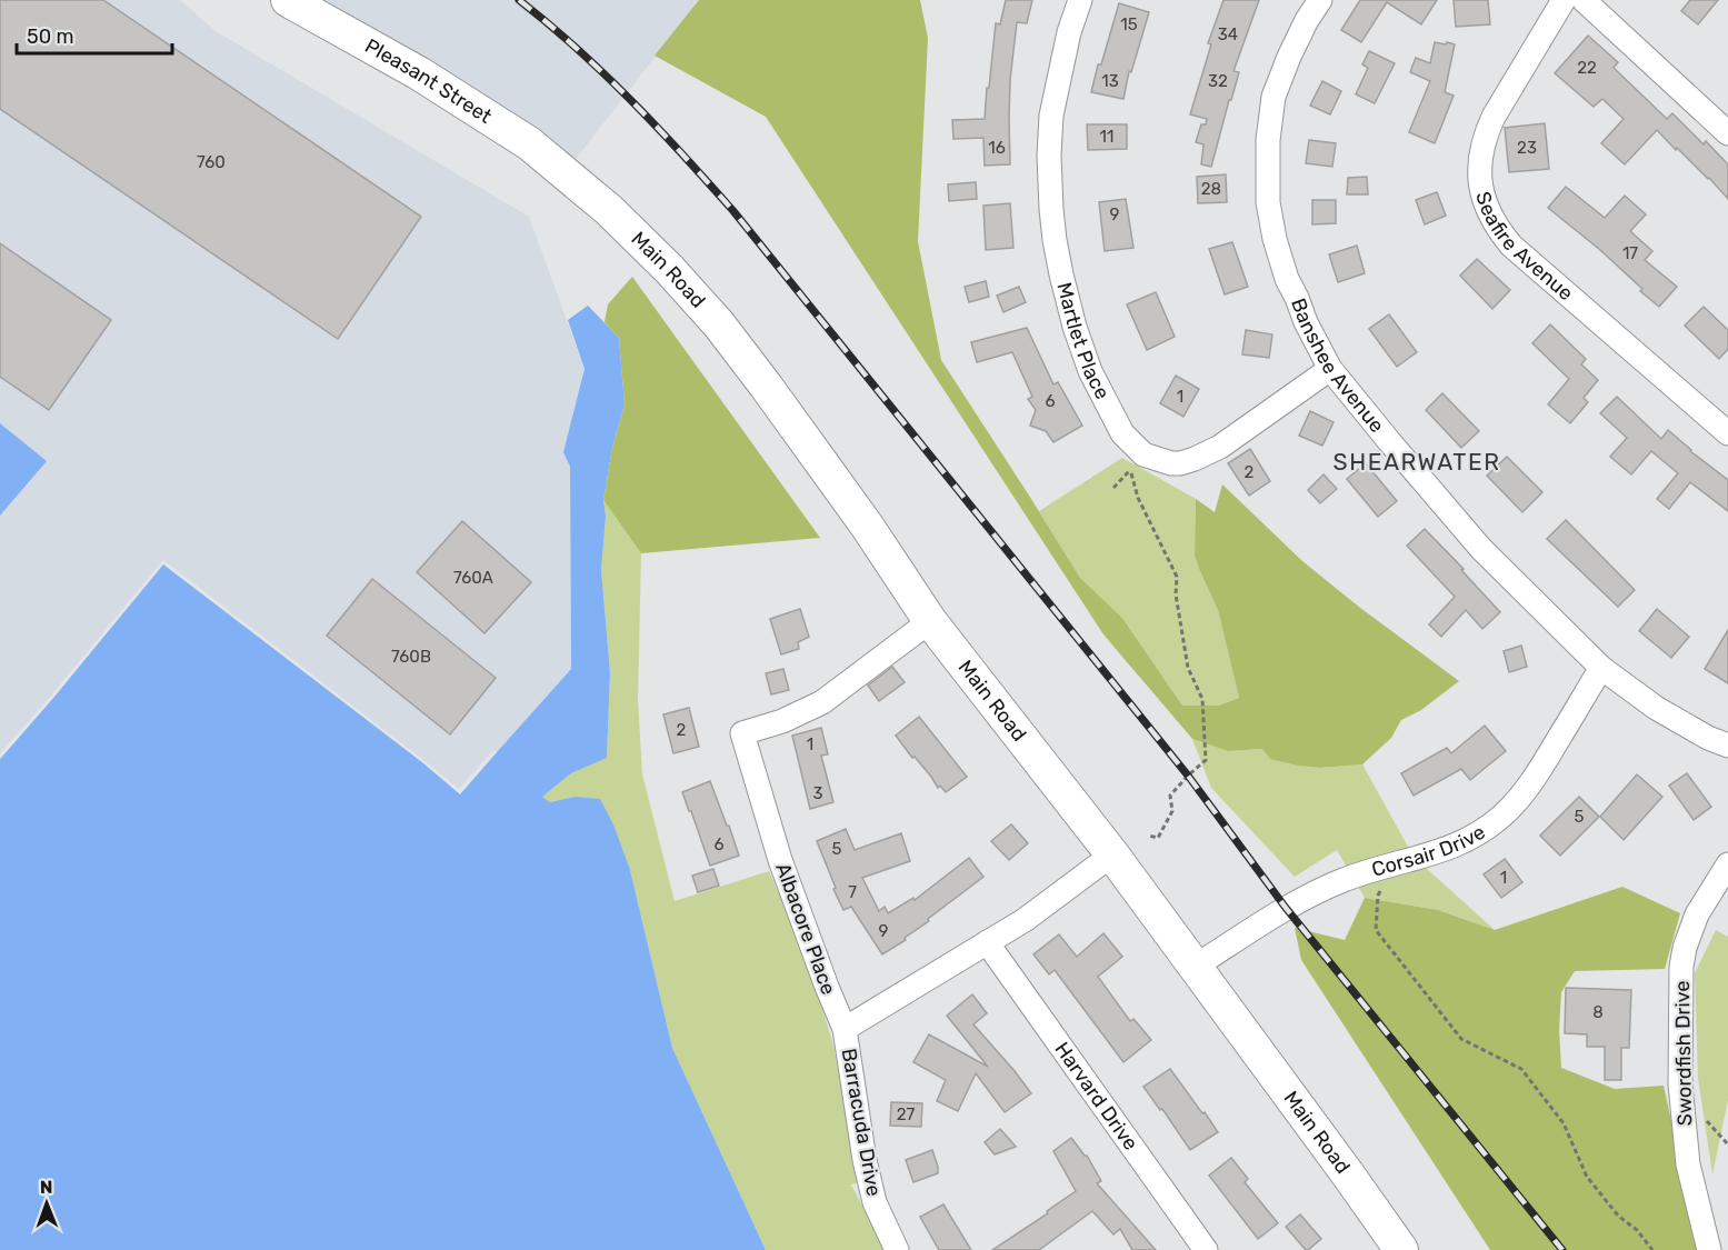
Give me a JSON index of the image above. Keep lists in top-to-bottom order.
{
  "streets": {
    "main road": ["Pleasant Street", "Main Road"],
    "street": [
      "Seafire Avenue",
      "Martlet Place",
      "Banshee Avenue",
      "Corsair Drive",
      "Albacore Place",
      "Swordfish Drive",
      "Harvard Drive",
      "Barracuda Drive"
    ]
  },
  "crossings": [
    ["Pleasant Street", "Main Road"],
    ["Main Road", "Corsair Drive"],
    ["Main Road", "Albacore Place"],
    ["Martlet Place", "Banshee Avenue"],
    ["Banshee Avenue", "Corsair Drive"],
    ["Albacore Place", "Barracuda Drive"]
  ],
  "districts": ["SHEARWATER"],
  "house_numbers": [
    "15",
    "34",
    "22",
    "13",
    "32",
    "11",
    "16",
    "23",
    "760",
    "28",
    "9",
    "17",
    "1",
    "6",
    "2",
    "760A",
    "760B",
    "2",
    "1",
    "3",
    "5",
    "6",
    "5",
    "1",
    "7",
    "9",
    "8",
    "27"
  ],
  "scale_bar": "50 m",
  "north": "top"
}
